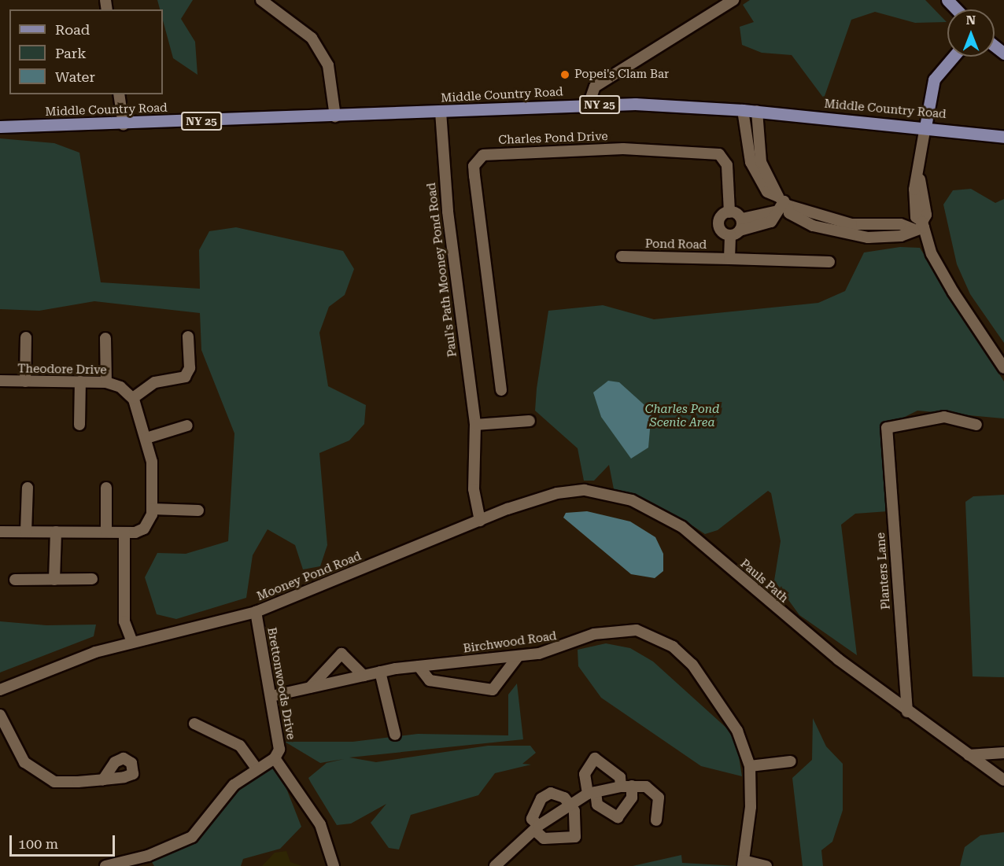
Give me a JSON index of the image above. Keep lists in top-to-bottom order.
{
  "streets": {
    "main road": ["Middle Country Road", "NY 25"],
    "street": [
      "Charles Pond Drive",
      "Pond Road",
      "Paul's Path Mooney Pond Road",
      "Theodore Drive",
      "Planters Lane",
      "Mooney Pond Road",
      "Pauls Path",
      "Birchwood Road",
      "Brettonwoods Drive"
    ]
  },
  "crossings": [
    ["Middle Country Road", "Paul's Path Mooney Pond Road"],
    ["Planters Lane", "Pauls Path"],
    ["Mooney Pond Road", "Pauls Path"],
    ["Mooney Pond Road", "Brettonwoods Drive"],
    ["Birchwood Road", "Brettonwoods Drive"]
  ],
  "parks": ["Charles Pond Scenic Area"],
  "places": ["Popei's Clam Bar"],
  "legend": ["Road", "Park", "Water"],
  "scale_bar": "100 m",
  "north": "top"
}
